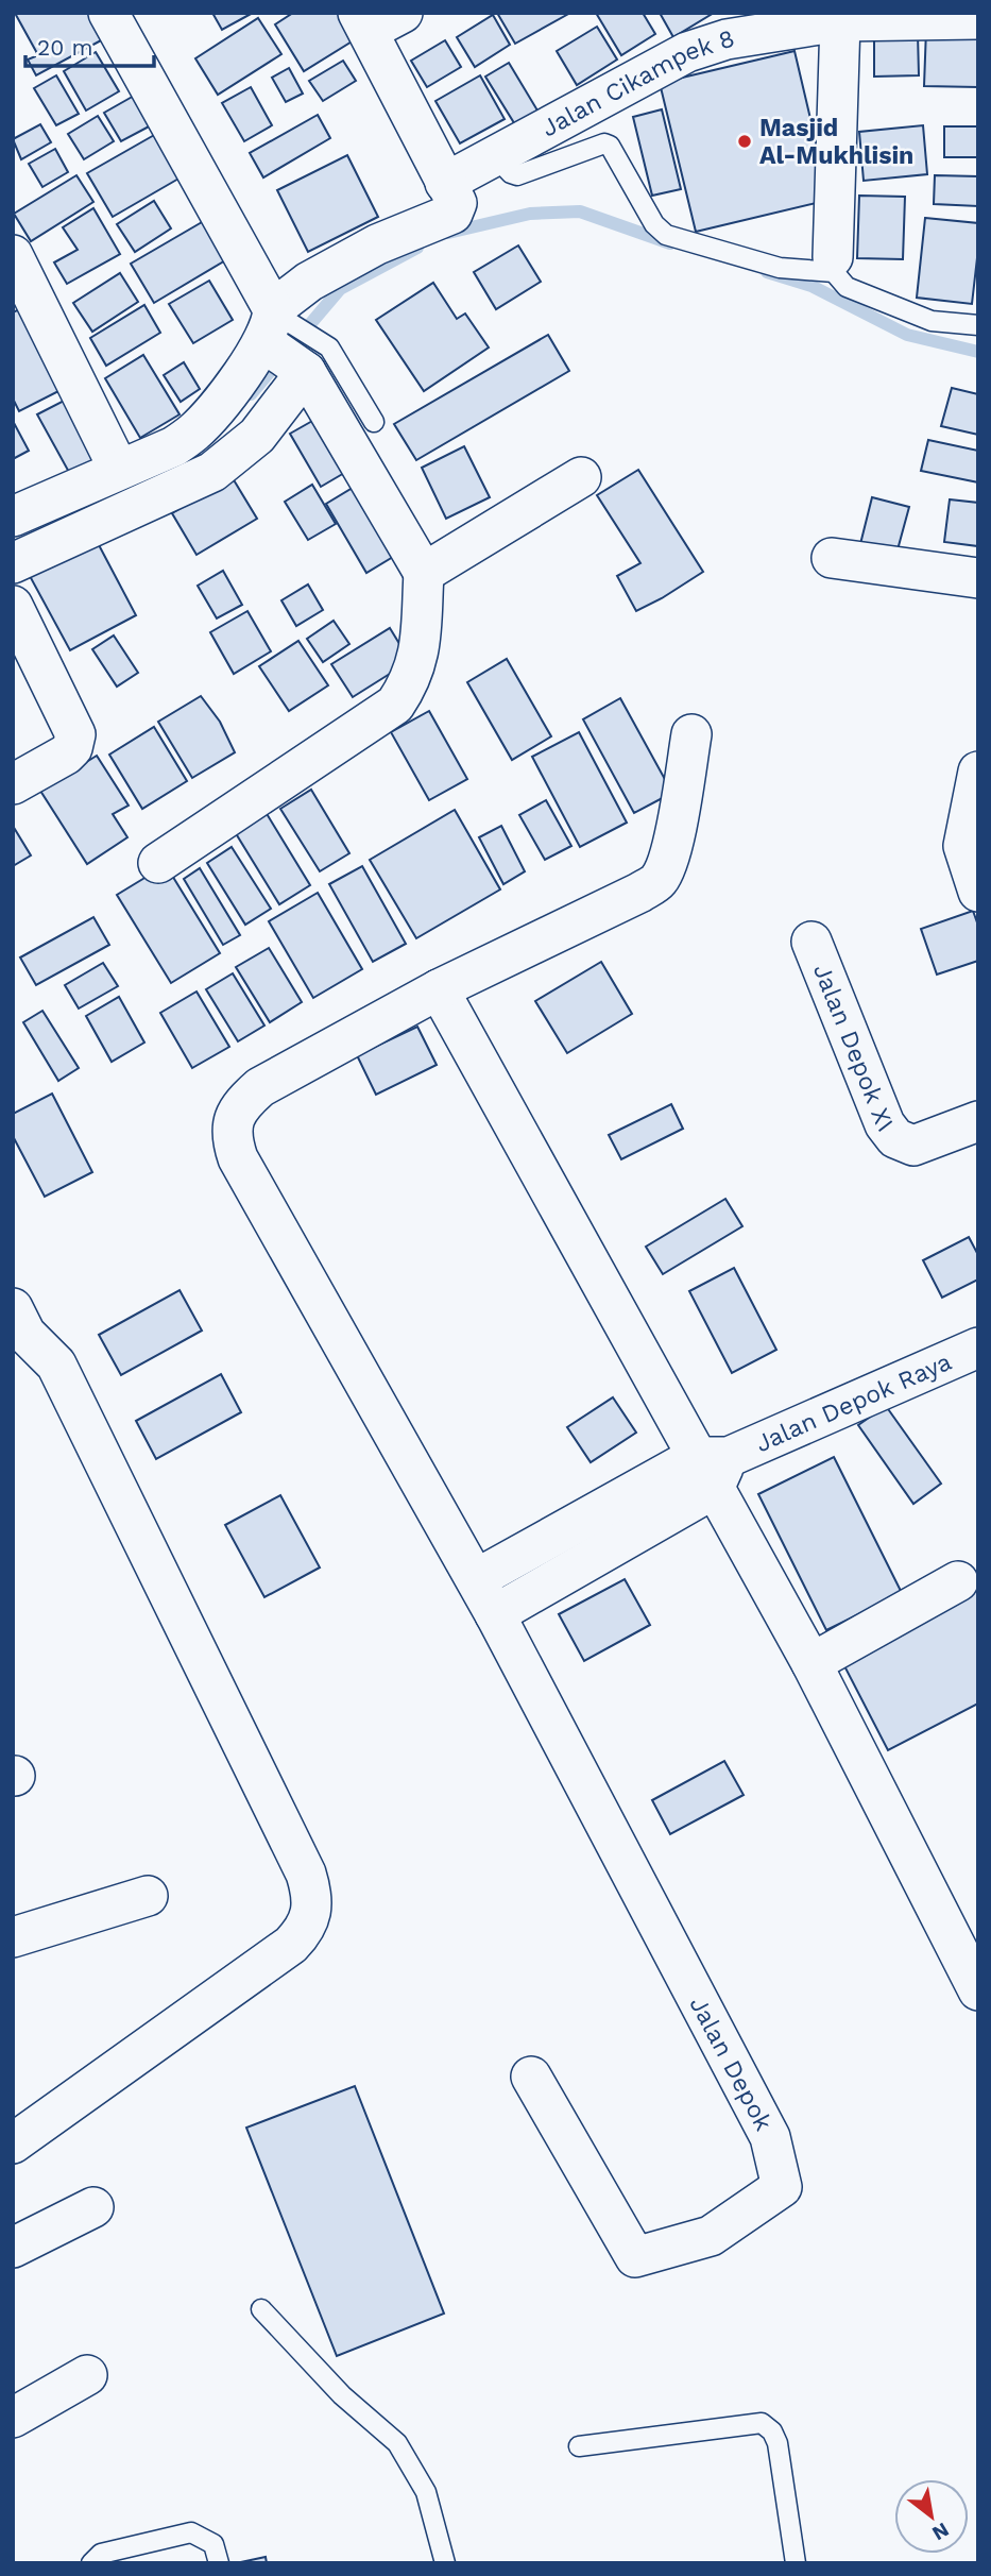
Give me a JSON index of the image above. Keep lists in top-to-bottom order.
{
  "streets": {
    "street": [
      "Jalan Cikampek 8",
      "Jalan Depok XI",
      "Jalan Depok Raya",
      "Jalan Depok"
    ]
  },
  "places": ["Masjid Al-Mukhlisin"],
  "scale_bar": "20 m",
  "north": "bottom right"
}
